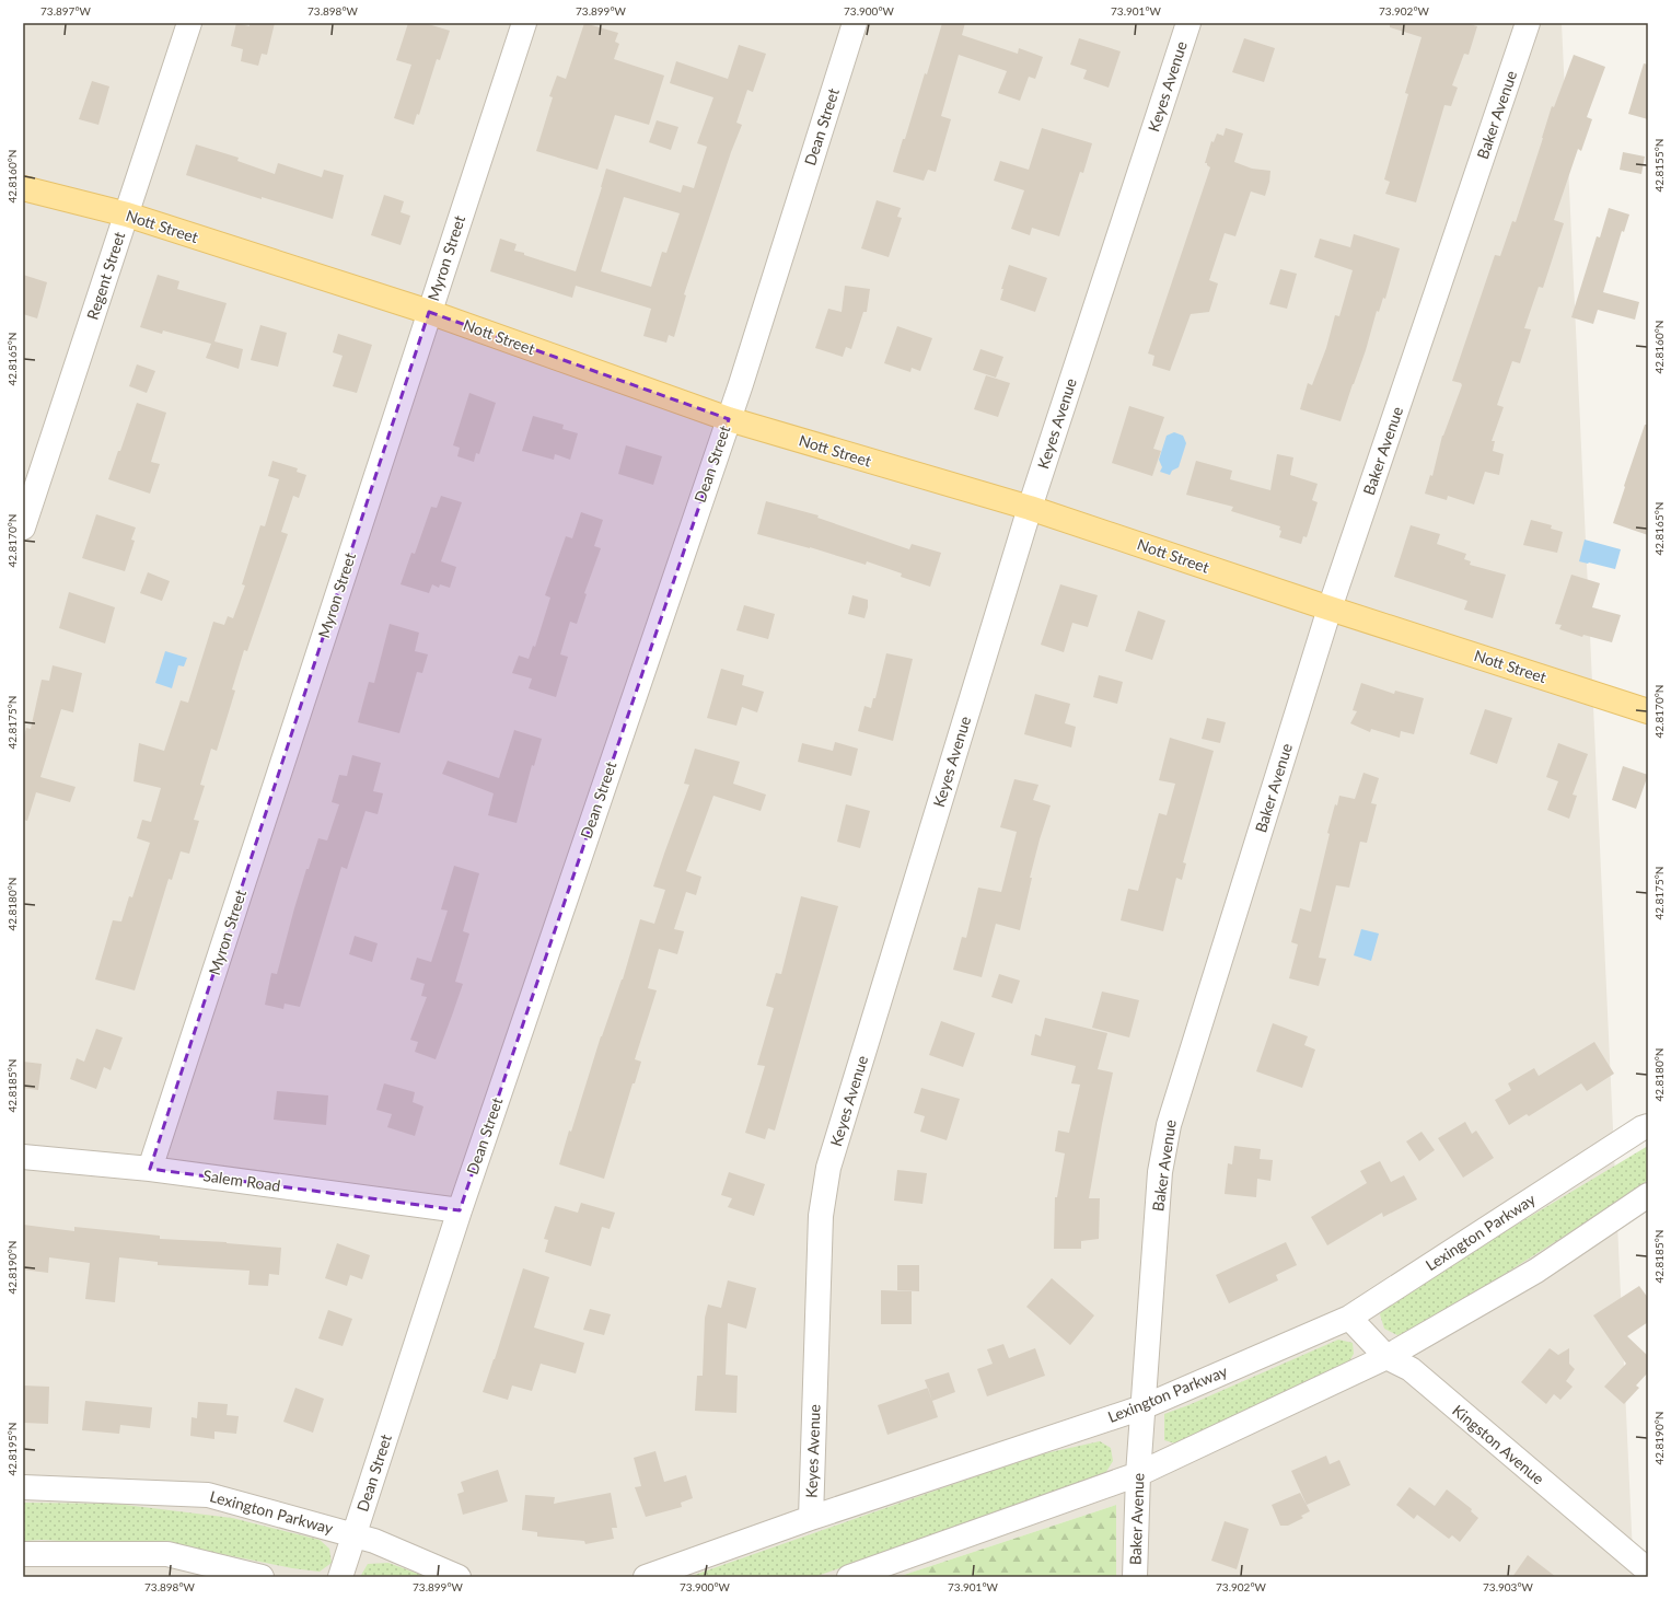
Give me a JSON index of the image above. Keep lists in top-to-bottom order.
{
  "streets": {
    "main road": ["Nott Street"],
    "street": [
      "Keyes Avenue",
      "Baker Avenue",
      "Dean Street",
      "Myron Street",
      "Regent Street",
      "Salem Road",
      "Lexington Parkway",
      "Kingston Avenue"
    ]
  },
  "crossings": [
    ["Keyes Avenue", "Nott Street"],
    ["Keyes Avenue", "Lexington Parkway"],
    ["Baker Avenue", "Nott Street"],
    ["Baker Avenue", "Lexington Parkway"],
    ["Dean Street", "Nott Street"],
    ["Dean Street", "Salem Road"],
    ["Dean Street", "Lexington Parkway"],
    ["Nott Street", "Myron Street"],
    ["Nott Street", "Regent Street"],
    ["Myron Street", "Salem Road"],
    ["Lexington Parkway", "Kingston Avenue"]
  ],
  "coordinates": [
    "73.897°W",
    "73.898°W",
    "73.899°W",
    "73.900°W",
    "73.901°W",
    "73.902°W",
    "42.8155°N",
    "42.8160°N",
    "42.8165°N",
    "42.8170°N",
    "42.8175°N",
    "42.8180°N",
    "42.8185°N",
    "42.8190°N",
    "42.8195°N",
    "73.903°W"
  ]
}
